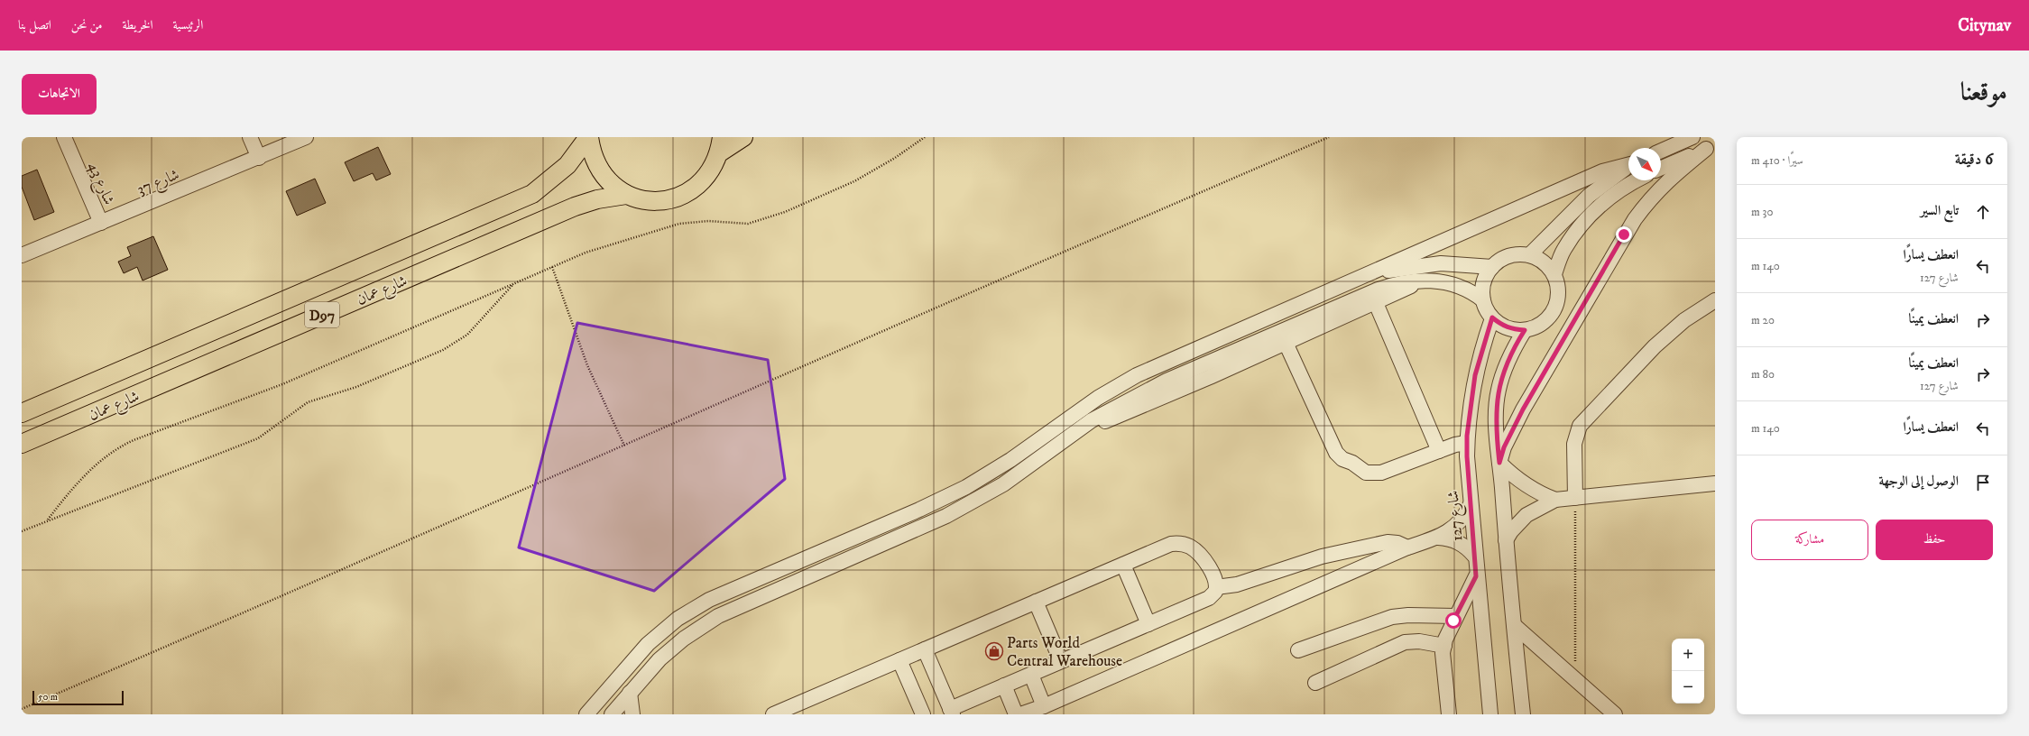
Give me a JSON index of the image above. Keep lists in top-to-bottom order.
{
  "streets": {
    "main road": ["شارع عمان", "D97"],
    "street": ["شارع 37", "شارع 43", "شارع 127"]
  },
  "crossings": [
    ["شارع 37", "شارع 43"]
  ],
  "places": {
    "shop": ["Parts World Central Warehouse"]
  },
  "scale_bar": "50 m",
  "north": "bottom right",
  "page": {
    "header": "Citynav",
    "nav": [
      "الرئيسية",
      "الخريطة",
      "من نحن",
      "اتصل بنا"
    ],
    "title": "موقعنا",
    "buttons": [
      "الاتجاهات",
      ["حفظ", "مشاركة"]
    ],
    "heading": ["6 دقيقة", "سيرًا · 410 m"],
    "list": [
      ["تابع السير", "30 m"],
      ["انعطف يسارًا", "شارع 127", "140 m"],
      ["انعطف يمينًا", "20 m"],
      ["انعطف يمينًا", "شارع 127", "80 m"],
      ["انعطف يسارًا", "140 m"],
      "الوصول إلى الوجهة"
    ],
    "map_buttons": ["+", "−"],
    "scale": "50 m"
  }
}
